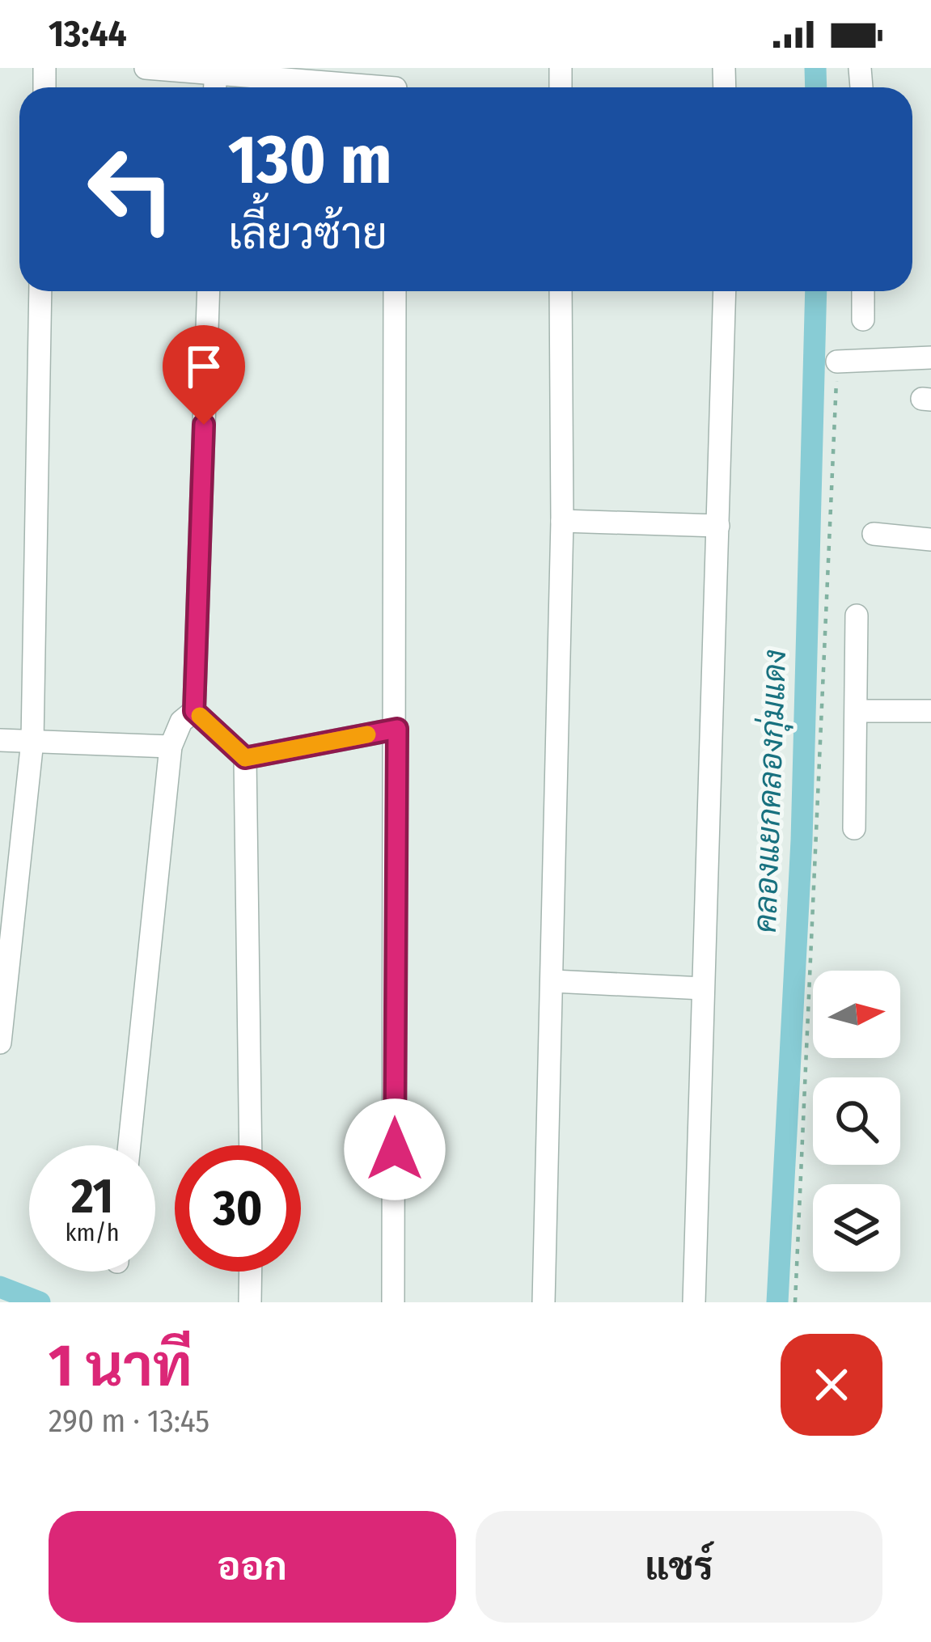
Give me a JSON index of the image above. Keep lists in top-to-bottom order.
{
  "water": ["คลองแยกคลองกุ่มแดง"],
  "north": "right",
  "page": {
    "status": "13:44",
    "turn": ["130 m", "เลี้ยวซ้าย"],
    "speed": "21 km/h",
    "limit": "30",
    "heading": ["1 นาที", "290 m · 13:45"],
    "buttons": ["ออก", "แชร์"]
  }
}
